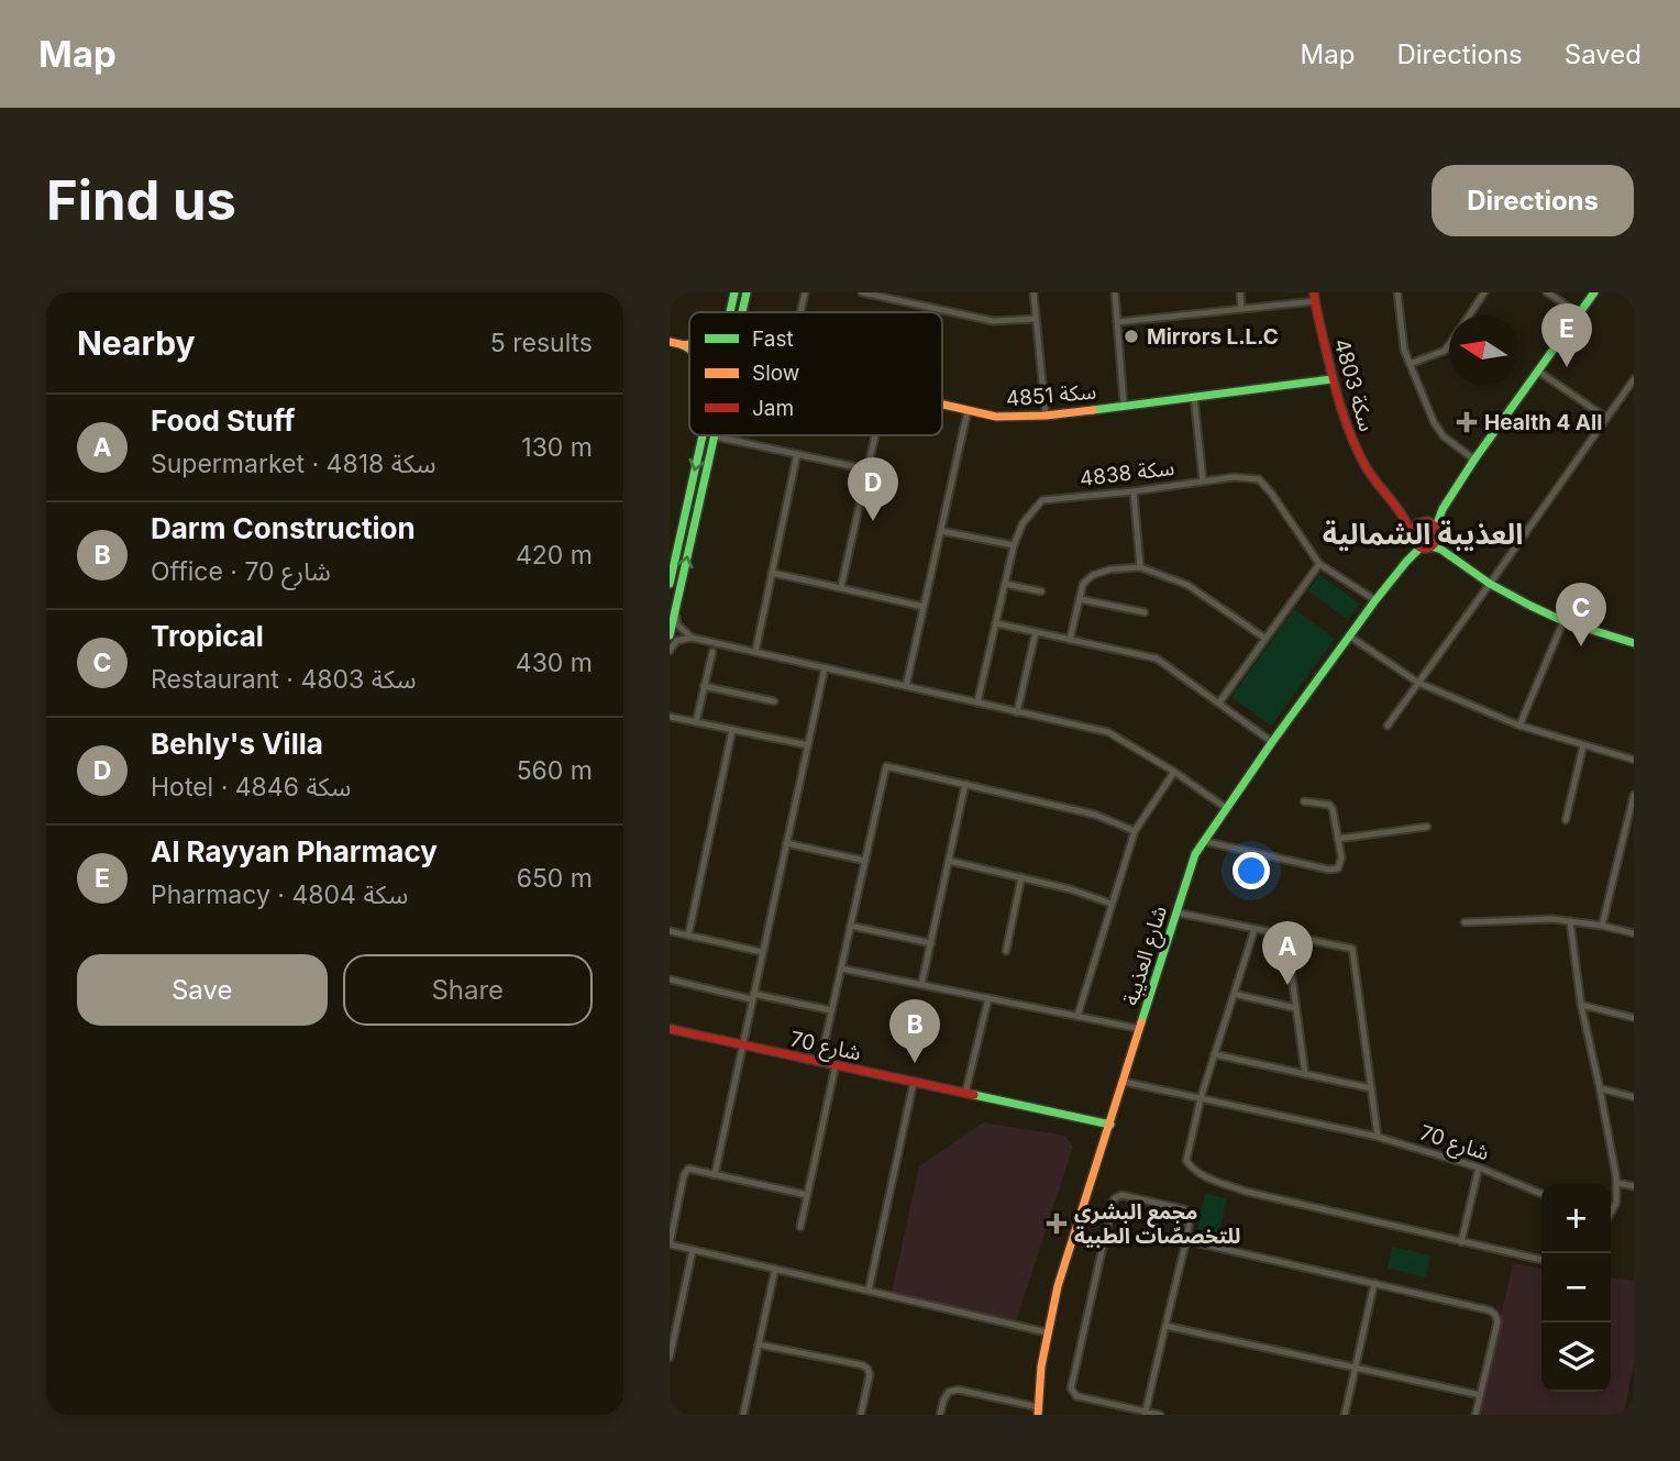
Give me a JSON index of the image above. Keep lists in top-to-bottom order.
{
  "streets": {
    "street": [
      "سكة 4803",
      "سكة 4851",
      "سكة 4838",
      "شارع العذيبة",
      "شارع 70"
    ]
  },
  "crossings": [
    ["سكة 4803", "سكة 4851"],
    ["سكة 4803", "شارع العذيبة"],
    ["سكة 4838", "شارع العذيبة"],
    ["شارع العذيبة", "شارع 70"]
  ],
  "districts": ["العذيبة الشمالية"],
  "places": {
    "other": ["Mirrors L.L.C"],
    "health": ["Health 4 All", "مجمع البشرى للتخصصّات الطبية"]
  },
  "legend": ["Fast", "Slow", "Jam"],
  "north": "left",
  "page": {
    "header": "Map",
    "nav": ["Map", "Directions", "Saved"],
    "buttons": [
      "Directions",
      ["Save", "Share"]
    ],
    "title": "Find us",
    "heading": ["Nearby", "5 results"],
    "pins": [
      "E",
      "D",
      "C",
      "A",
      "B"
    ],
    "list": [
      {
        "mark": "A",
        "name": "Food Stuff",
        "note": "Supermarket · سكة 4818",
        "value": "130 m"
      },
      {
        "mark": "B",
        "name": "Darm Construction",
        "note": "Office · شارع 70",
        "value": "420 m"
      },
      {
        "mark": "C",
        "name": "Tropical",
        "note": "Restaurant · سكة 4803",
        "value": "430 m"
      },
      {
        "mark": "D",
        "name": "Behly's Villa",
        "note": "Hotel · سكة 4846",
        "value": "560 m"
      },
      {
        "mark": "E",
        "name": "Al Rayyan Pharmacy",
        "note": "Pharmacy · سكة 4804",
        "value": "650 m"
      }
    ],
    "map_buttons": ["+", "−"]
  }
}
